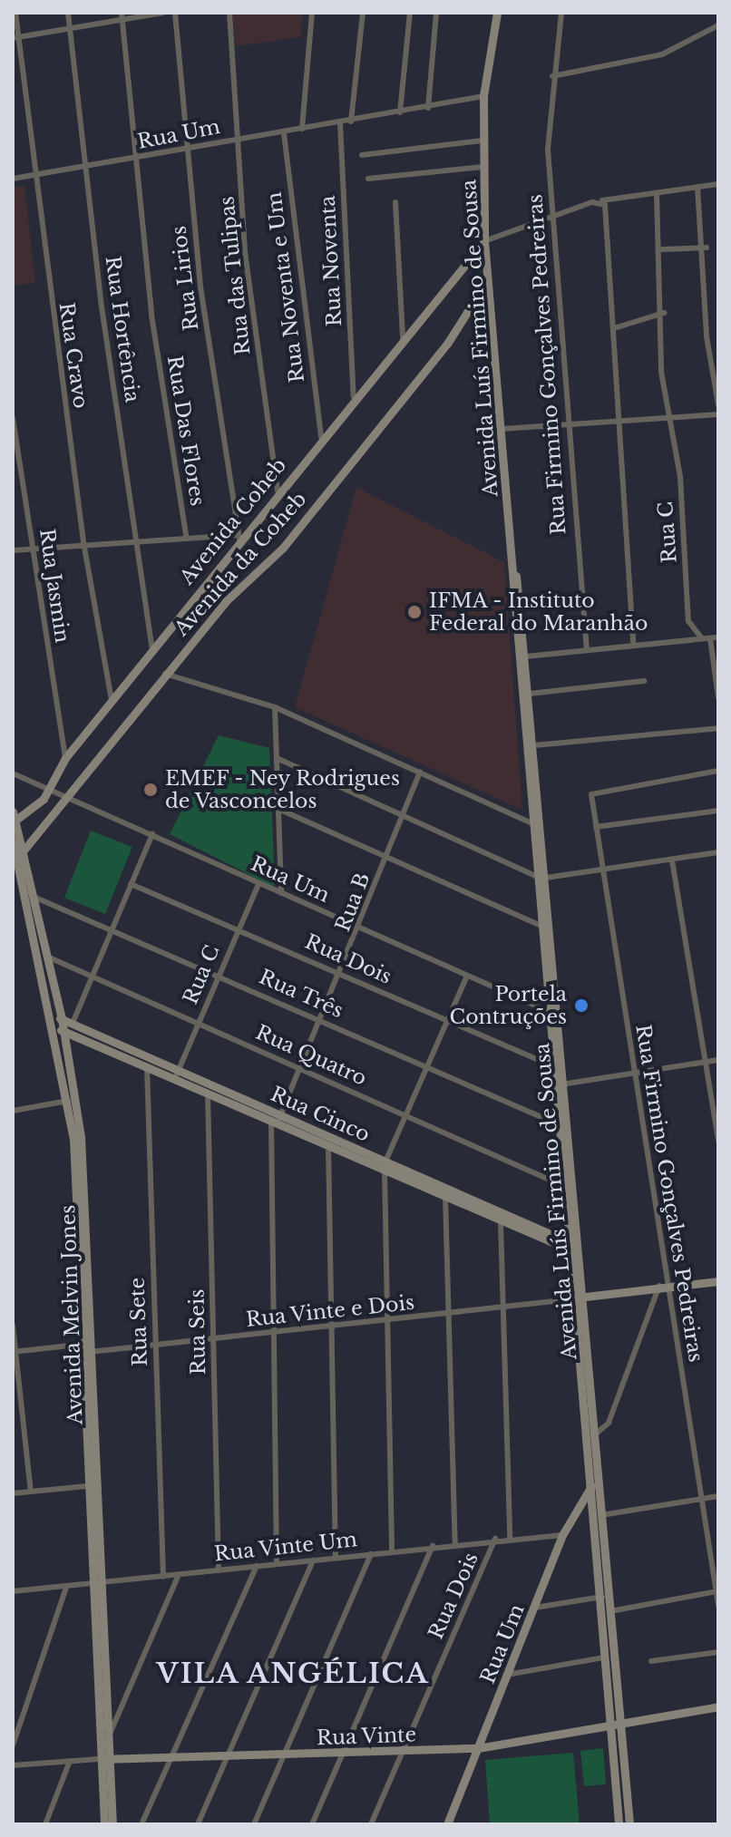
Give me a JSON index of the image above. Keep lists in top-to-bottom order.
{
  "streets": {
    "main road": [
      "Rua Um",
      "Avenida Luís Firmino de Sousa",
      "Avenida Coheb",
      "Avenida da Coheb",
      "Rua Cinco",
      "Avenida Melvin Jones",
      "Rua Vinte"
    ],
    "street": [
      "Rua Noventa",
      "Rua das Tulipas",
      "Rua Lirios",
      "Rua Noventa e Um",
      "Rua Hortência",
      "Rua Cravo",
      "Rua Firmino Gonçalves Pedreiras",
      "Rua Das Flores",
      "Rua C",
      "Rua Jasmin",
      "Rua B",
      "Rua Dois",
      "Rua Três",
      "Rua Quatro",
      "Rua Vinte e Dois",
      "Rua Sete",
      "Rua Seis",
      "Rua Vinte Um"
    ]
  },
  "crossings": [
    ["Rua Um", "Rua Noventa"],
    ["Rua Um", "Rua das Tulipas"],
    ["Rua Um", "Rua Lirios"],
    ["Rua Um", "Rua Noventa e Um"],
    ["Rua Um", "Rua Hortência"],
    ["Rua Um", "Avenida Luís Firmino de Sousa"],
    ["Rua Um", "Rua Cravo"],
    ["Rua Um", "Rua Das Flores"],
    ["Rua Um", "Avenida Coheb"],
    ["Rua Um", "Rua C"],
    ["Rua Um", "Avenida da Coheb"],
    ["Rua Um", "Rua B"],
    ["Rua Um", "Rua Vinte Um"],
    ["Rua Um", "Rua Vinte"],
    ["Rua Noventa", "Avenida Coheb"],
    ["Rua das Tulipas", "Avenida Coheb"],
    ["Rua Lirios", "Avenida Coheb"],
    ["Rua Noventa e Um", "Avenida Coheb"],
    ["Rua Hortência", "Avenida Coheb"],
    ["Avenida Luís Firmino de Sousa", "Avenida Coheb"],
    ["Avenida Luís Firmino de Sousa", "Avenida da Coheb"],
    ["Avenida Luís Firmino de Sousa", "Rua Dois"],
    ["Avenida Luís Firmino de Sousa", "Rua Três"],
    ["Avenida Luís Firmino de Sousa", "Rua Quatro"],
    ["Avenida Luís Firmino de Sousa", "Rua Cinco"],
    ["Avenida Luís Firmino de Sousa", "Rua Vinte e Dois"],
    ["Avenida Luís Firmino de Sousa", "Rua Vinte"],
    ["Rua Cravo", "Avenida Coheb"],
    ["Avenida Coheb", "Rua Jasmin"],
    ["Avenida Coheb", "Avenida Melvin Jones"],
    ["Rua C", "Rua Dois"],
    ["Rua C", "Rua Três"],
    ["Rua C", "Rua Quatro"],
    ["Rua C", "Rua Cinco"],
    ["Avenida da Coheb", "Avenida Melvin Jones"],
    ["Rua B", "Rua Dois"],
    ["Rua B", "Rua Três"],
    ["Rua B", "Rua Quatro"],
    ["Rua B", "Rua Cinco"],
    ["Rua Dois", "Rua Cinco"],
    ["Rua Dois", "Rua Vinte e Dois"],
    ["Rua Dois", "Rua Vinte Um"],
    ["Rua Dois", "Rua Vinte"],
    ["Rua Três", "Avenida Melvin Jones"],
    ["Rua Quatro", "Avenida Melvin Jones"],
    ["Rua Cinco", "Rua Vinte e Dois"],
    ["Rua Cinco", "Avenida Melvin Jones"],
    ["Rua Cinco", "Rua Sete"],
    ["Rua Cinco", "Rua Seis"],
    ["Rua Cinco", "Rua Vinte Um"],
    ["Rua Vinte e Dois", "Avenida Melvin Jones"],
    ["Rua Vinte e Dois", "Rua Sete"],
    ["Rua Vinte e Dois", "Rua Seis"],
    ["Avenida Melvin Jones", "Rua Vinte Um"],
    ["Avenida Melvin Jones", "Rua Vinte"],
    ["Rua Sete", "Rua Vinte Um"],
    ["Rua Seis", "Rua Vinte Um"]
  ],
  "districts": ["VILA ANGÉLICA"],
  "places": ["IFMA - Instituto Federal do Maranhão", "EMEF - Ney Rodrigues de Vasconcelos", "Portela Contruções"]
}
